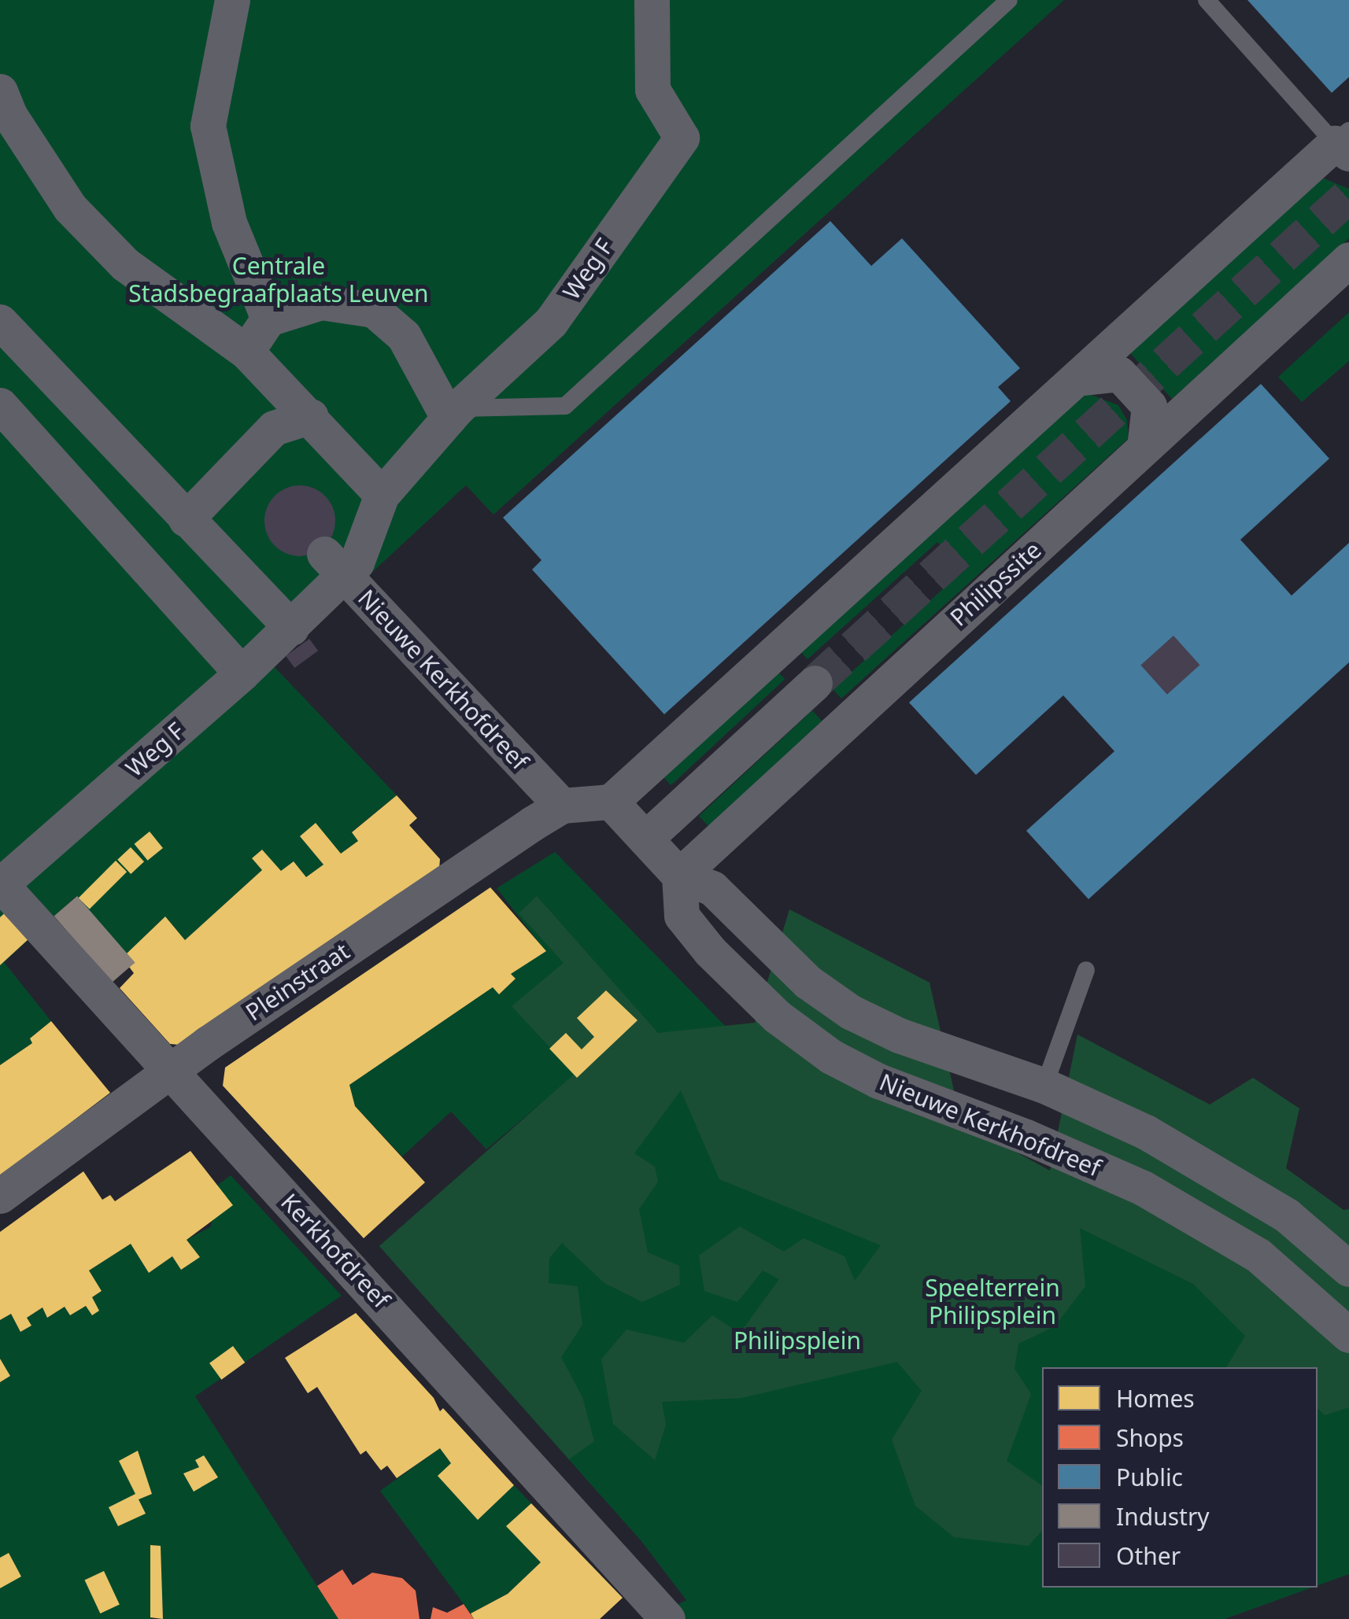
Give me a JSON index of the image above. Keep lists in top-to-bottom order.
{
  "streets": {
    "street": [
      "Weg F",
      "Philipssite",
      "Nieuwe Kerkhofdreef",
      "Pleinstraat",
      "Kerkhofdreef"
    ]
  },
  "crossings": [
    ["Weg F", "Nieuwe Kerkhofdreef"],
    ["Weg F", "Kerkhofdreef"],
    ["Philipssite", "Nieuwe Kerkhofdreef"],
    ["Nieuwe Kerkhofdreef", "Pleinstraat"],
    ["Pleinstraat", "Kerkhofdreef"]
  ],
  "parks": ["Centrale Stadsbegraafplaats Leuven", "Speelterrein Philipsplein", "Philipsplein"],
  "legend": [
    "Homes",
    "Shops",
    "Public",
    "Industry",
    "Other"
  ]
}
